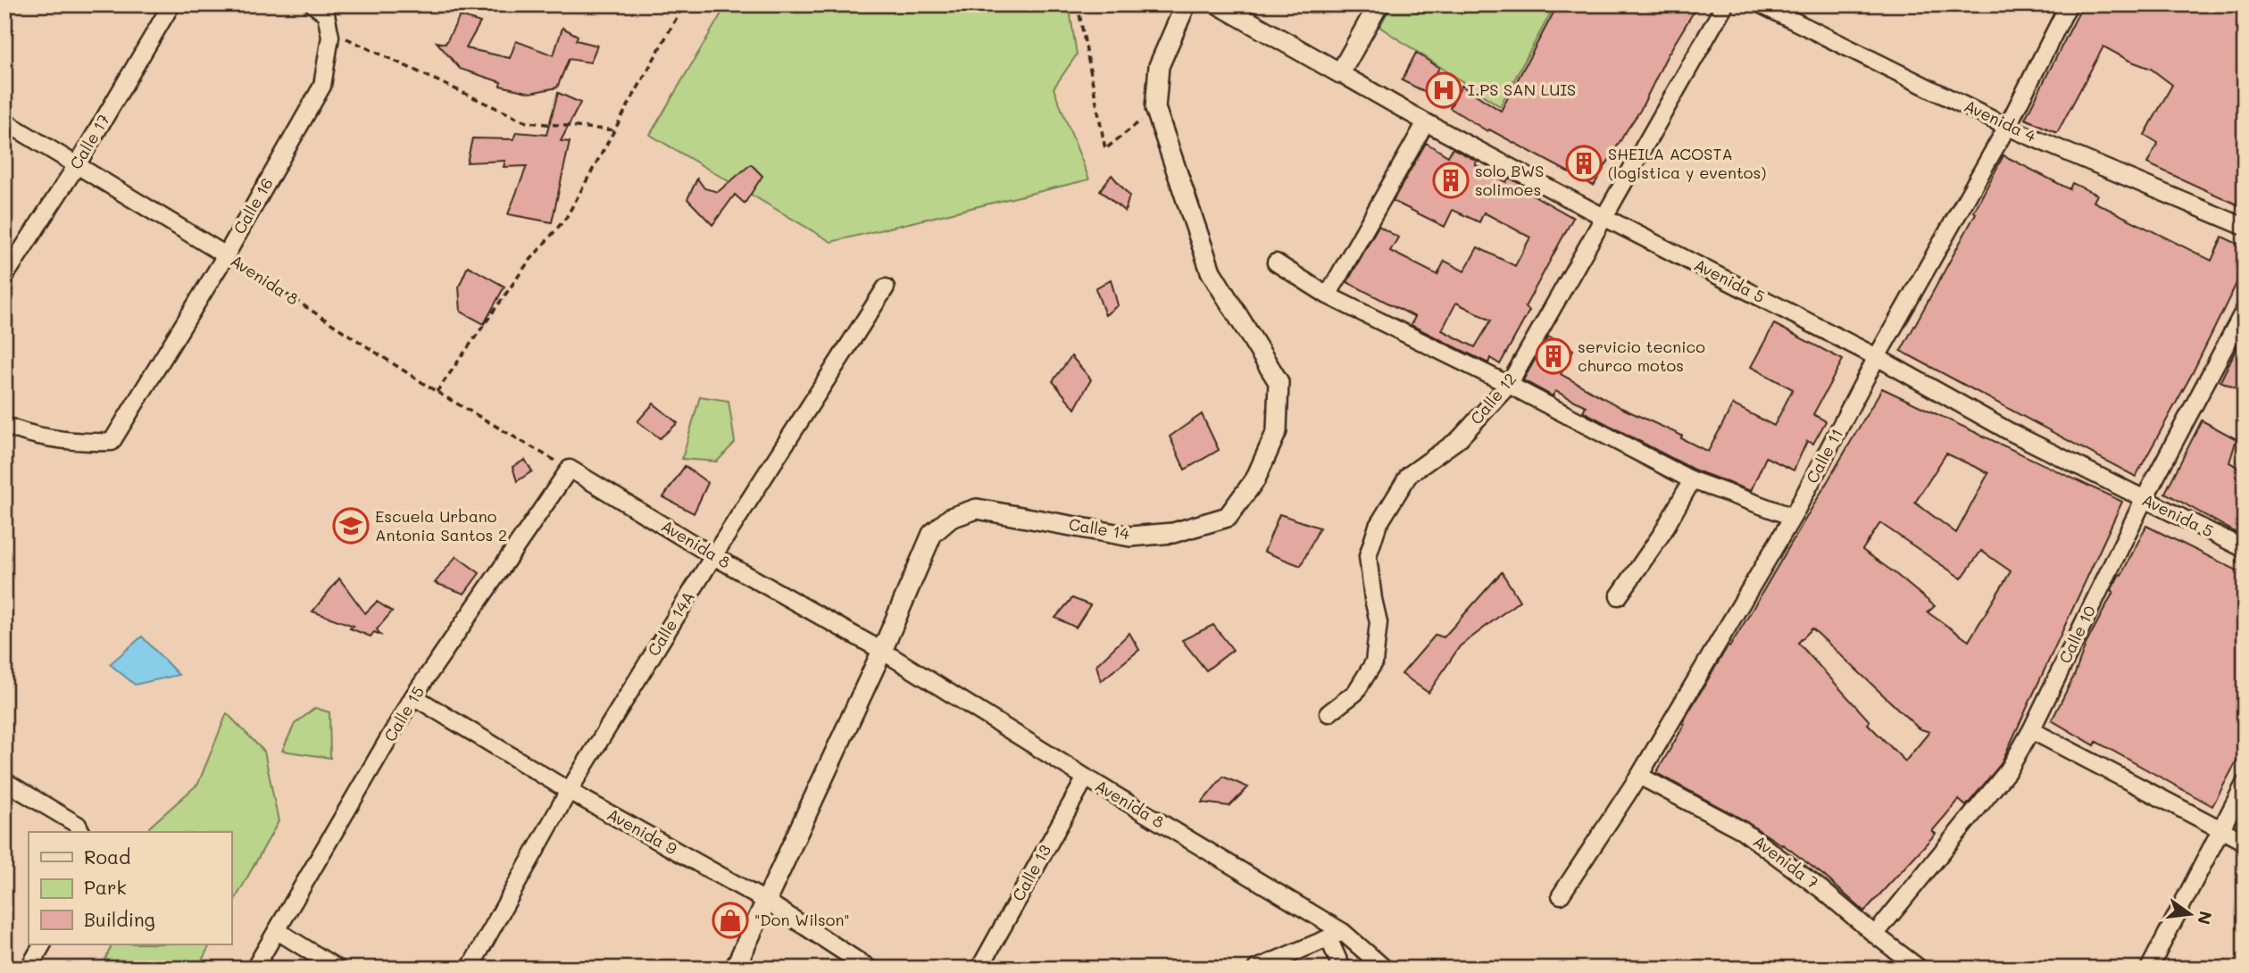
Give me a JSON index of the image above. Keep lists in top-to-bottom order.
{
  "streets": {
    "street": [
      "Avenida 4",
      "Calle 17",
      "Calle 16",
      "Avenida 8",
      "Avenida 5",
      "Calle 12",
      "Calle 11",
      "Calle 14",
      "Calle 14A",
      "Calle 10",
      "Calle 15",
      "Avenida 9",
      "Avenida 7",
      "Calle 13"
    ]
  },
  "crossings": [
    ["Avenida 4", "Calle 11"],
    ["Calle 17", "Avenida 8"],
    ["Calle 16", "Avenida 8"],
    ["Avenida 8", "Calle 14"],
    ["Avenida 8", "Calle 14A"],
    ["Avenida 8", "Calle 15"],
    ["Avenida 8", "Calle 13"],
    ["Avenida 5", "Calle 12"],
    ["Avenida 5", "Calle 11"],
    ["Avenida 5", "Calle 10"],
    ["Calle 11", "Avenida 7"],
    ["Calle 14", "Avenida 9"],
    ["Calle 14A", "Avenida 9"],
    ["Calle 10", "Avenida 7"],
    ["Calle 15", "Avenida 9"]
  ],
  "places": {
    "hospital": ["I.PS SAN LUIS"],
    "building": ["SHEILA ACOSTA (logistica y eventos)", "solo BWS solimoes", "servicio tecnico churco motos"],
    "school or university": ["Escuela Urbano Antonia Santos 2"],
    "shop": ["\"Don Wilson\""]
  },
  "legend": ["Road", "Park", "Building"],
  "north": "right"
}
